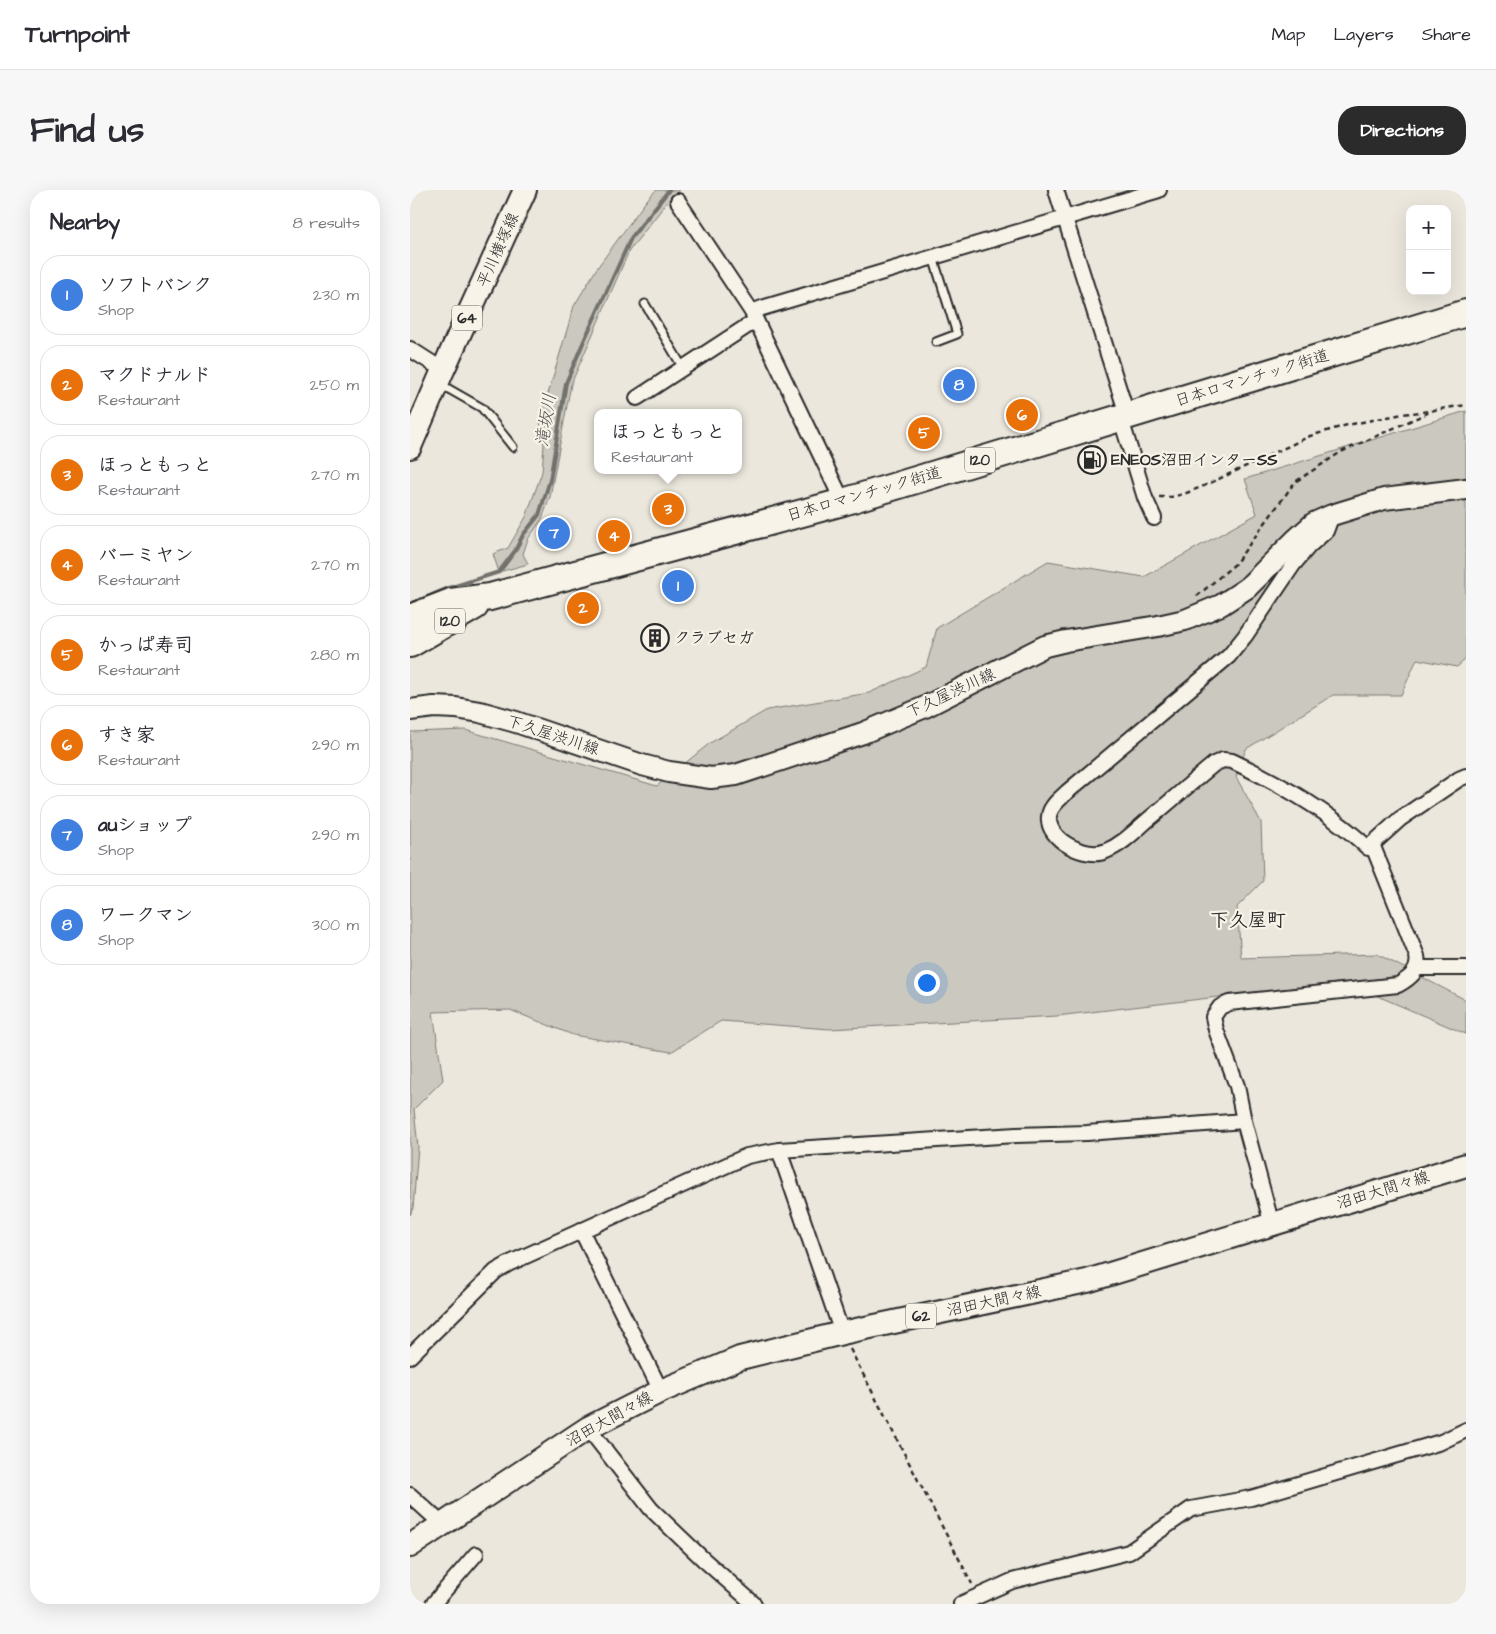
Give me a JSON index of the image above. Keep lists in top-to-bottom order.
{
  "streets": {
    "highway": ["日本ロマンチック街道", "120"],
    "main road": [
      "平川横塚線",
      "64",
      "下久屋渋川線",
      "沼田大間々線",
      "62"
    ]
  },
  "districts": ["下久屋町"],
  "water": ["滝坂川"],
  "places": {
    "fuel station": ["ENEOS沼田インターSS"],
    "building": ["クラブセガ"]
  },
  "page": {
    "header": "Turnpoint",
    "nav": ["Map", "Layers", "Share"],
    "title": "Find us",
    "buttons": "Directions",
    "heading": ["Nearby", "8 results"],
    "map_buttons": ["+", "−"],
    "list": [
      {
        "mark": "1",
        "name": "ソフトバンク",
        "note": "Shop",
        "value": "230 m"
      },
      {
        "mark": "2",
        "name": "マクドナルド",
        "note": "Restaurant",
        "value": "250 m"
      },
      {
        "mark": "3",
        "name": "ほっともっと",
        "note": "Restaurant",
        "value": "270 m"
      },
      {
        "mark": "4",
        "name": "バーミヤン",
        "note": "Restaurant",
        "value": "270 m"
      },
      {
        "mark": "5",
        "name": "かっぱ寿司",
        "note": "Restaurant",
        "value": "280 m"
      },
      {
        "mark": "6",
        "name": "すき家",
        "note": "Restaurant",
        "value": "290 m"
      },
      {
        "mark": "7",
        "name": "auショップ",
        "note": "Shop",
        "value": "290 m"
      },
      {
        "mark": "8",
        "name": "ワークマン",
        "note": "Shop",
        "value": "300 m"
      }
    ],
    "pins": [
      "8",
      "6",
      "5",
      "3",
      "7",
      "4",
      "1",
      "2"
    ],
    "popup": ["ほっともっと", "Restaurant"]
  }
}
